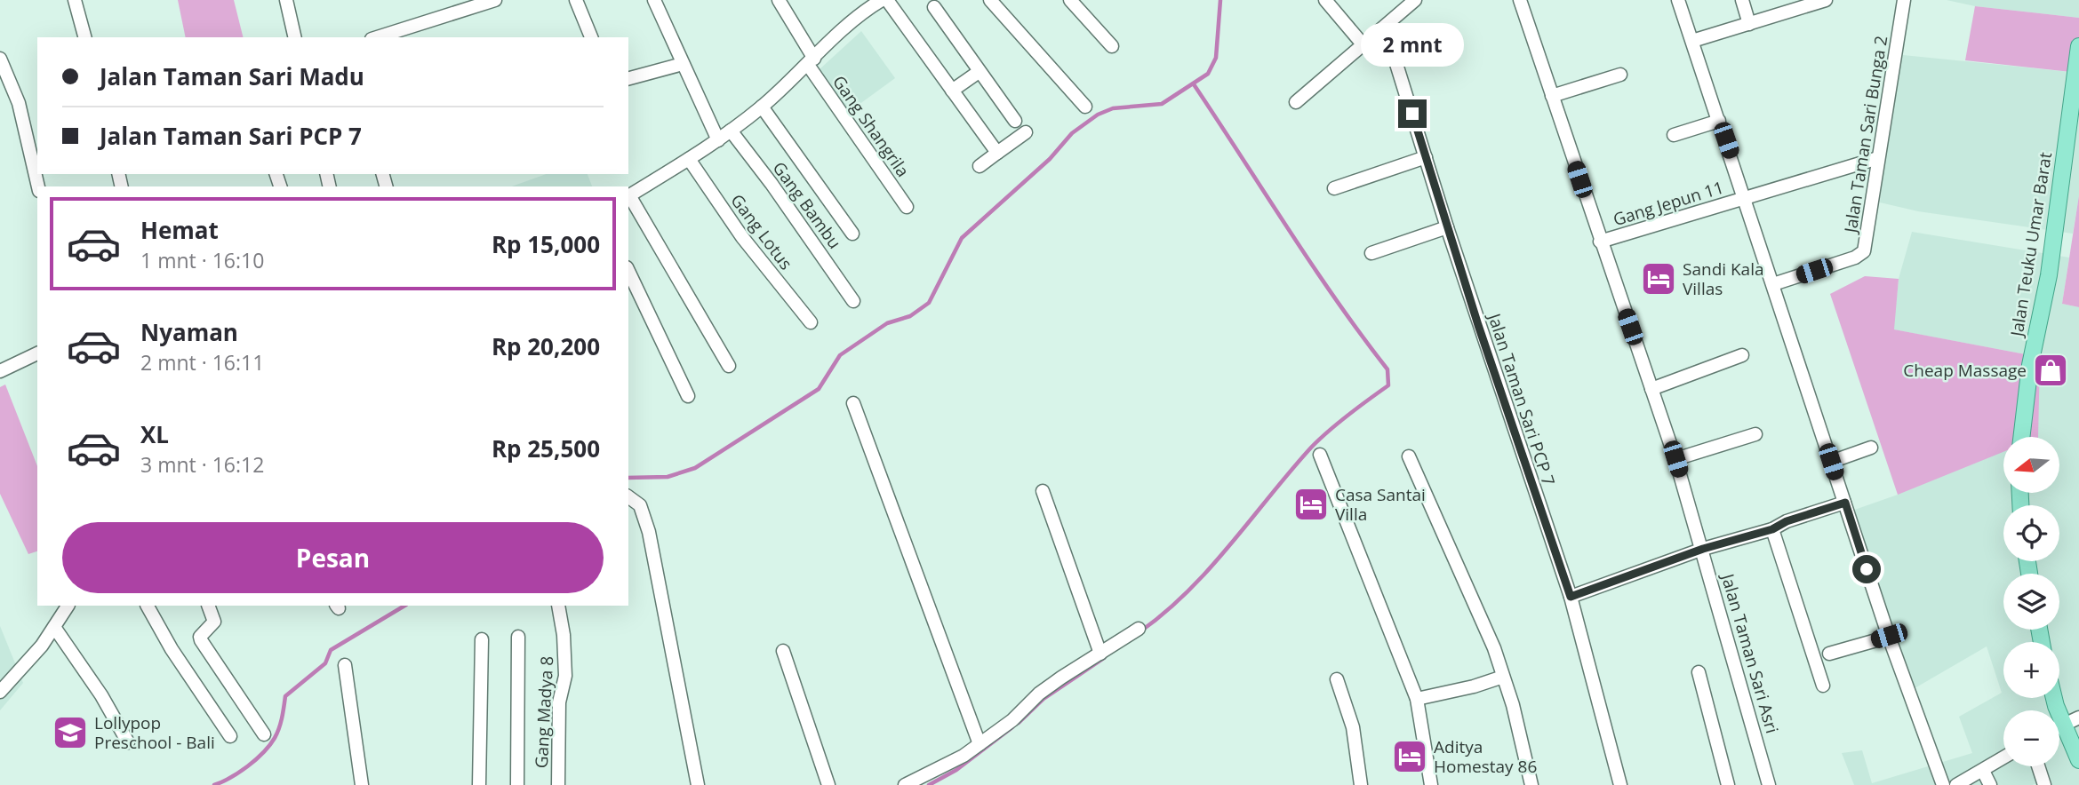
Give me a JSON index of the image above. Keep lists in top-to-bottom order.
{
  "streets": {
    "main road": ["Jalan Teuku Umar Barat"],
    "street": [
      "Gang Shangrila",
      "Jalan Taman Sari Bunga 2",
      "Gang Jepun 11",
      "Gang Bambu",
      "Gang Lotus",
      "Jalan Taman Sari PCP 7",
      "Jalan Taman Sari Asri",
      "Gang Madya 8"
    ]
  },
  "crossings": [
    ["Jalan Taman Sari Bunga 2", "Gang Jepun 11"],
    ["Gang Jepun 11", "Jalan Taman Sari Asri"]
  ],
  "places": {
    "hotel": ["Sandi Kala Villas", "Casa Santai Villa", "Aditya Homestay 86"],
    "shop": ["Cheap Massage"],
    "school or university": ["Lollypop Preschool - Bali"]
  },
  "north": "left",
  "page": {
    "bubble": "2 mnt",
    "banner": ["Jalan Taman Sari Madu", "Jalan Taman Sari PCP 7"],
    "list": [
      {
        "name": "Hemat",
        "note": "1 mnt · 16:10",
        "value": "Rp 15,000"
      },
      {
        "name": "Nyaman",
        "note": "2 mnt · 16:11",
        "value": "Rp 20,200"
      },
      {
        "name": "XL",
        "note": "3 mnt · 16:12",
        "value": "Rp 25,500"
      }
    ],
    "map_buttons": ["+", "−"],
    "buttons": "Pesan"
  }
}
